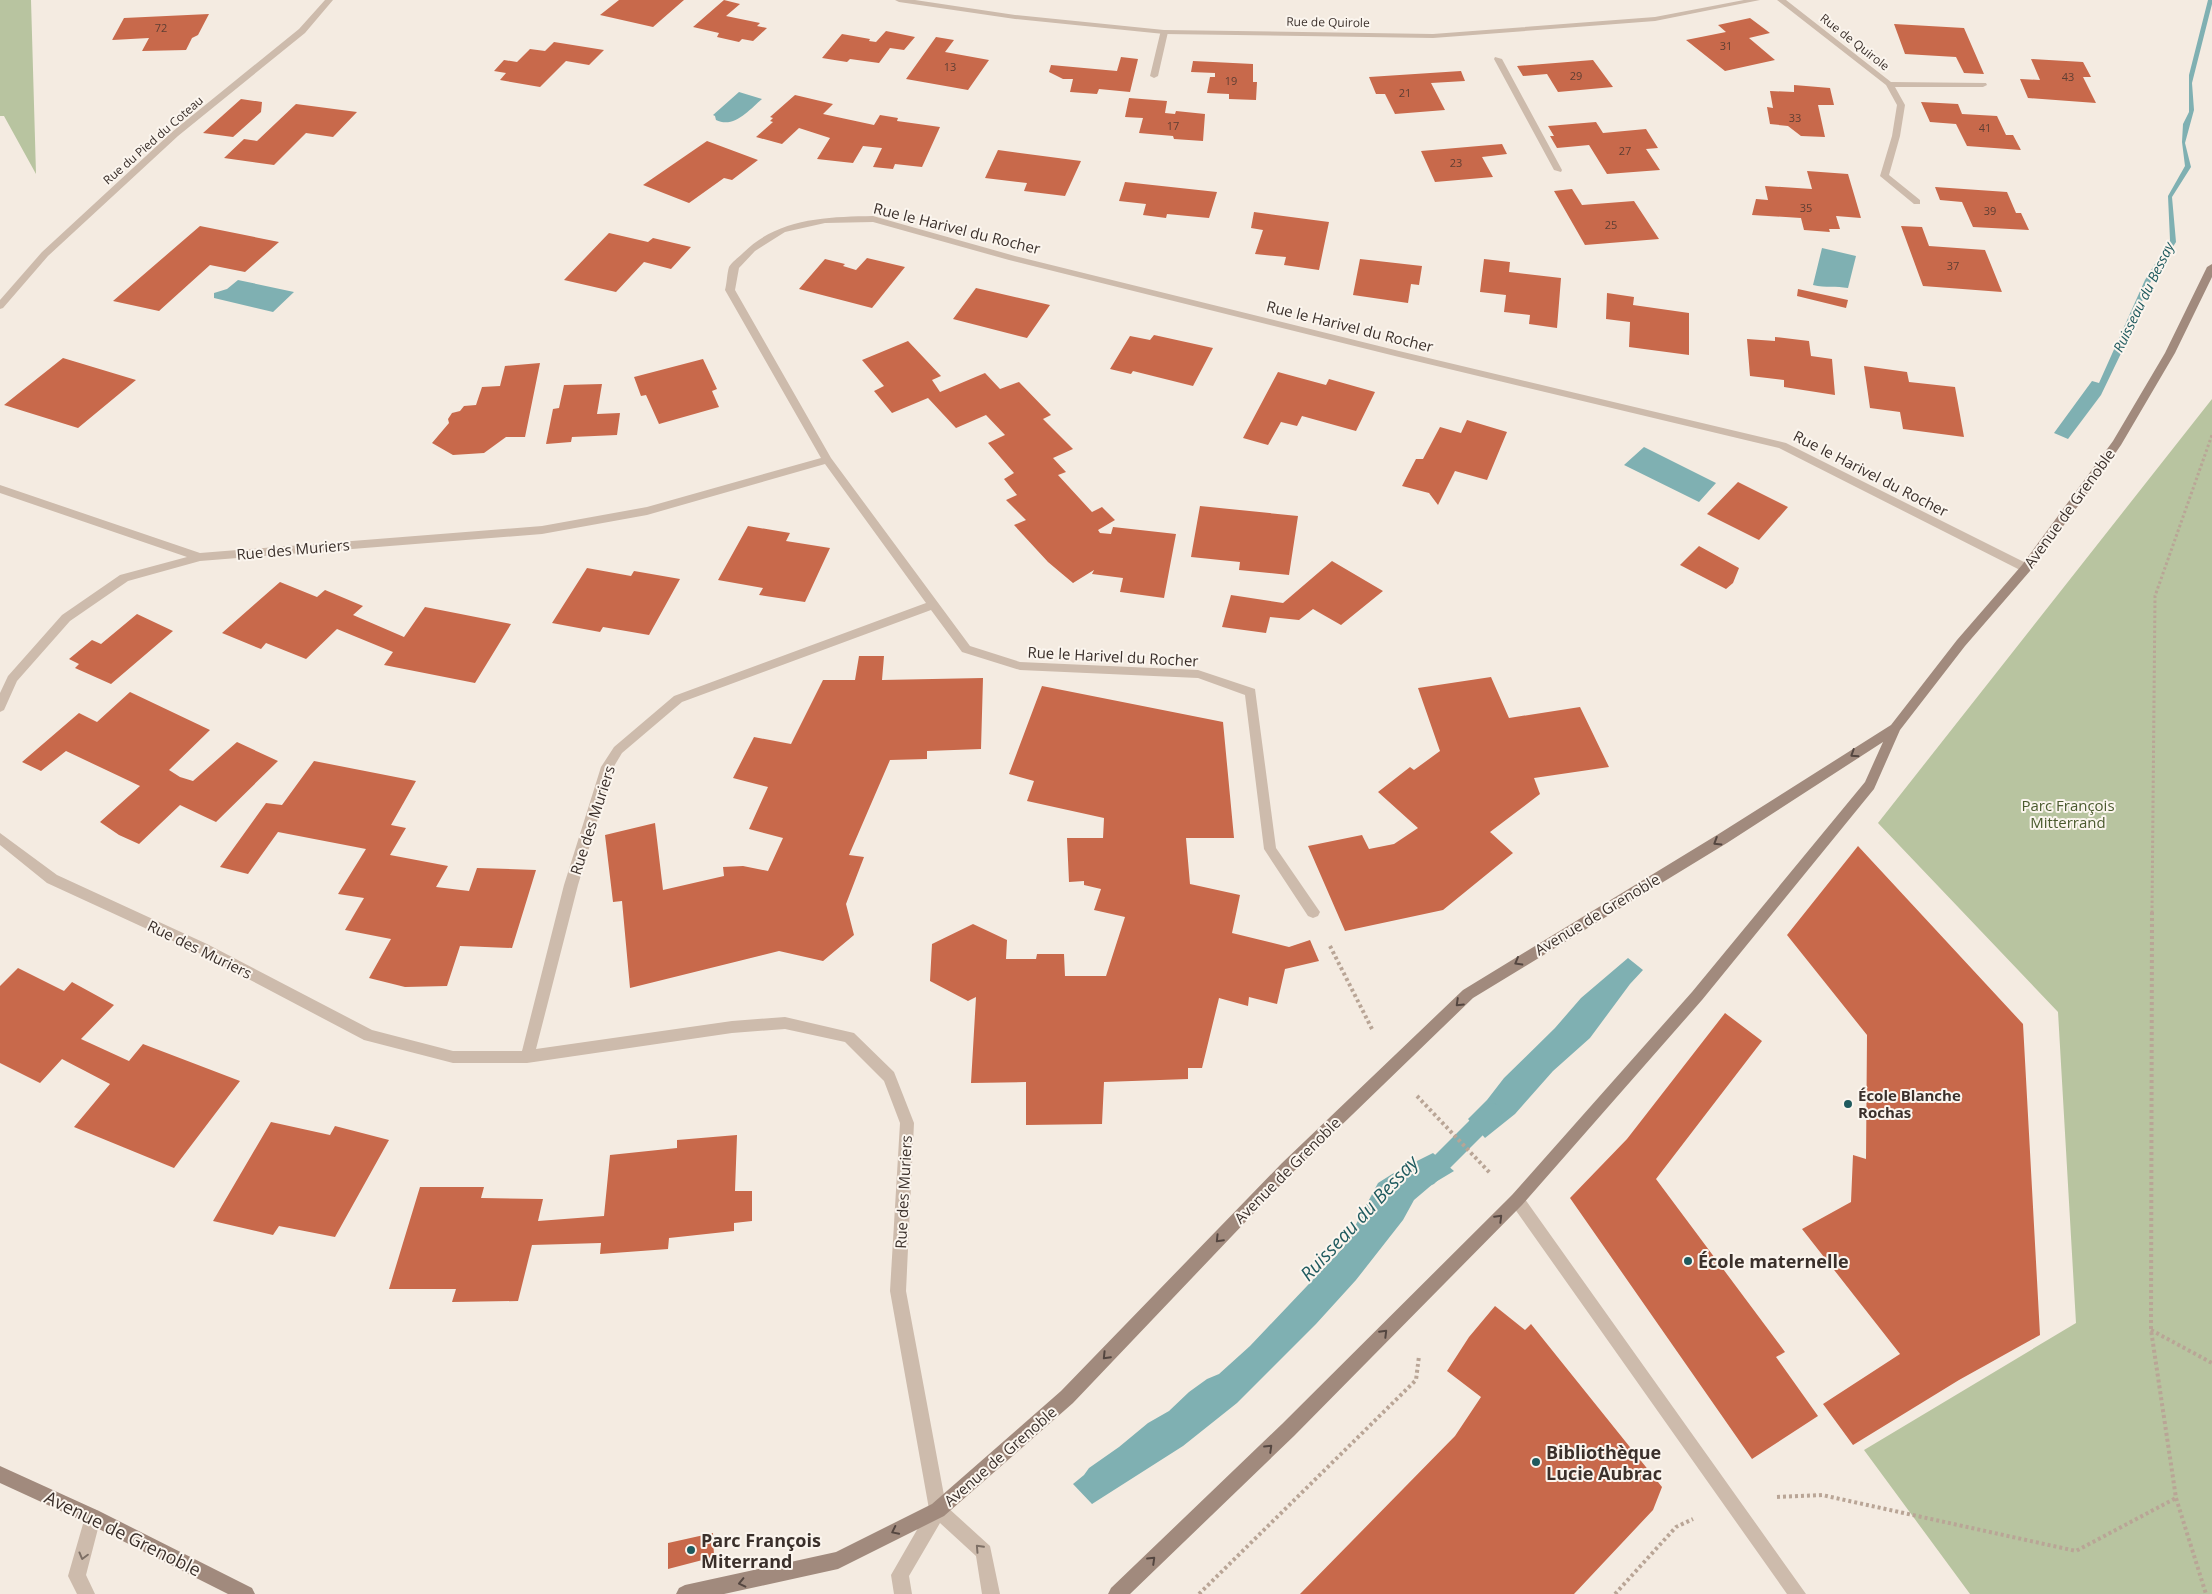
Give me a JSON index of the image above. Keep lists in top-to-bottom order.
{
  "streets": {
    "street": [
      "Rue de Quirole",
      "Rue du Pied du Coteau",
      "Rue le Harivel du Rocher",
      "Avenue de Grenoble",
      "Rue des Muriers"
    ]
  },
  "crossings": [
    ["Rue le Harivel du Rocher", "Avenue de Grenoble"],
    ["Rue le Harivel du Rocher", "Rue des Muriers"],
    ["Avenue de Grenoble", "Rue des Muriers"]
  ],
  "water": ["Ruisseau du Bessay"],
  "parks": ["Parc François Mitterrand"],
  "places": [
    "École Blanche Rochas",
    "École maternelle",
    "Bibliothèque Lucie Aubrac",
    "Parc François Miterrand"
  ],
  "house_numbers": [
    "72",
    "31",
    "13",
    "29",
    "43",
    "19",
    "21",
    "33",
    "17",
    "41",
    "27",
    "23",
    "35",
    "39",
    "25",
    "37"
  ]
}
